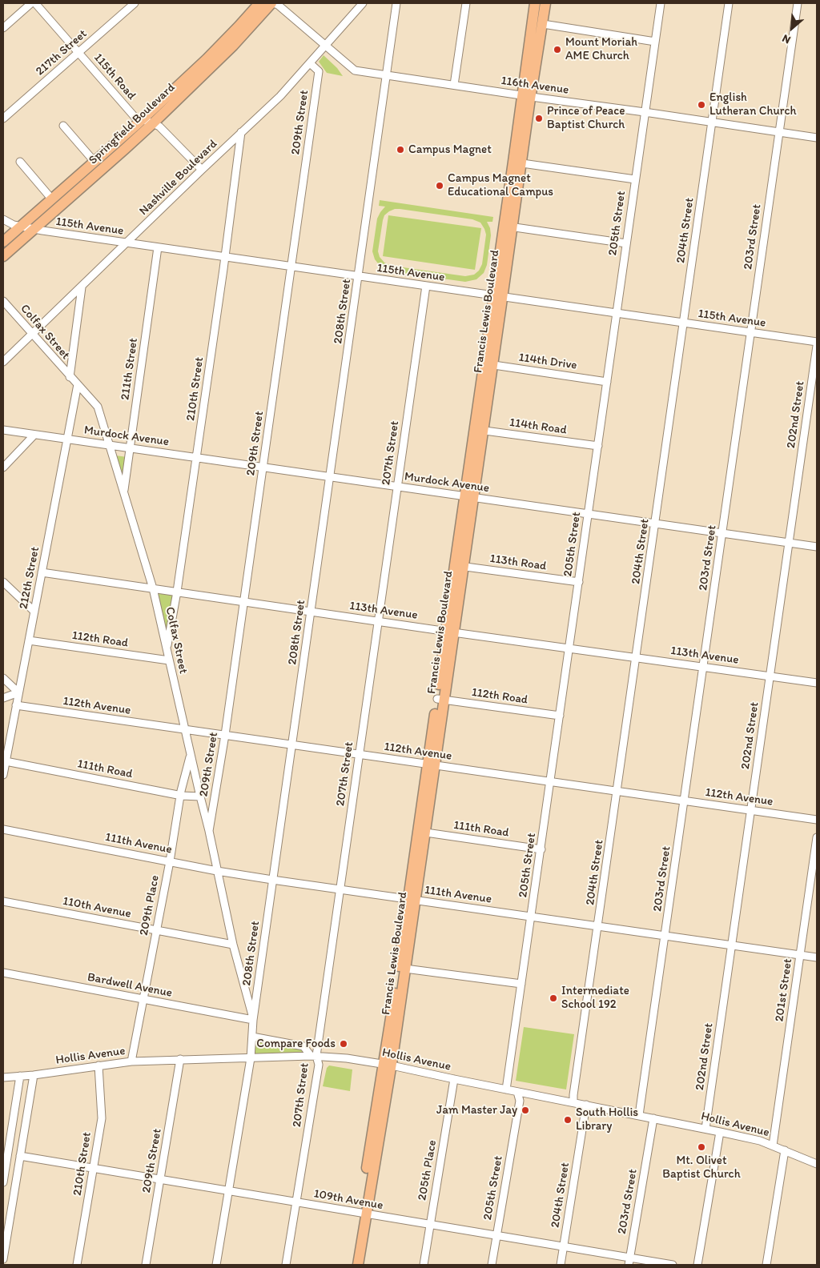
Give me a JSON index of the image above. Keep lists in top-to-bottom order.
{
  "streets": {
    "main road": ["Springfield Boulevard", "Francis Lewis Boulevard"],
    "street": [
      "217th Street",
      "115th Road",
      "116th Avenue",
      "209th Street",
      "Nashville Boulevard",
      "205th Street",
      "115th Avenue",
      "204th Street",
      "203rd Street",
      "208th Street",
      "Colfax Street",
      "114th Drive",
      "211th Street",
      "210th Street",
      "202nd Street",
      "114th Road",
      "Murdock Avenue",
      "207th Street",
      "113th Road",
      "212th Street",
      "113th Avenue",
      "112th Road",
      "112th Avenue",
      "111th Road",
      "111th Avenue",
      "209th Place",
      "110th Avenue",
      "Bardwell Avenue",
      "201st Street",
      "Hollis Avenue",
      "205th Place",
      "109th Avenue"
    ]
  },
  "crossings": [
    ["217th Street", "115th Road"],
    ["115th Road", "Springfield Boulevard"],
    ["115th Road", "Nashville Boulevard"],
    ["116th Avenue", "Springfield Boulevard"],
    ["116th Avenue", "Nashville Boulevard"],
    ["116th Avenue", "205th Street"],
    ["116th Avenue", "204th Street"],
    ["116th Avenue", "203rd Street"],
    ["116th Avenue", "208th Street"],
    ["116th Avenue", "Francis Lewis Boulevard"],
    ["209th Street", "Nashville Boulevard"],
    ["209th Street", "115th Avenue"],
    ["209th Street", "Colfax Street"],
    ["209th Street", "Murdock Avenue"],
    ["209th Street", "113th Avenue"],
    ["209th Street", "112th Avenue"],
    ["209th Street", "Hollis Avenue"],
    ["209th Street", "109th Avenue"],
    ["Springfield Boulevard", "115th Avenue"],
    ["Nashville Boulevard", "115th Avenue"],
    ["Nashville Boulevard", "Colfax Street"],
    ["Nashville Boulevard", "210th Street"],
    ["205th Street", "115th Avenue"],
    ["205th Street", "114th Drive"],
    ["205th Street", "114th Road"],
    ["205th Street", "Murdock Avenue"],
    ["205th Street", "113th Road"],
    ["205th Street", "113th Avenue"],
    ["205th Street", "112th Road"],
    ["205th Street", "112th Avenue"],
    ["205th Street", "111th Road"],
    ["205th Street", "111th Avenue"],
    ["205th Street", "Hollis Avenue"],
    ["205th Street", "109th Avenue"],
    ["115th Avenue", "204th Street"],
    ["115th Avenue", "203rd Street"],
    ["115th Avenue", "208th Street"],
    ["115th Avenue", "Francis Lewis Boulevard"],
    ["115th Avenue", "211th Street"],
    ["115th Avenue", "210th Street"],
    ["115th Avenue", "207th Street"],
    ["204th Street", "Murdock Avenue"],
    ["204th Street", "113th Avenue"],
    ["204th Street", "112th Avenue"],
    ["204th Street", "111th Avenue"],
    ["204th Street", "Hollis Avenue"],
    ["204th Street", "109th Avenue"],
    ["203rd Street", "Murdock Avenue"],
    ["203rd Street", "113th Avenue"],
    ["203rd Street", "112th Avenue"],
    ["203rd Street", "111th Avenue"],
    ["203rd Street", "Hollis Avenue"],
    ["203rd Street", "109th Avenue"],
    ["208th Street", "Colfax Street"],
    ["208th Street", "Murdock Avenue"],
    ["208th Street", "113th Avenue"],
    ["208th Street", "112th Avenue"],
    ["208th Street", "111th Avenue"],
    ["208th Street", "Bardwell Avenue"],
    ["208th Street", "Hollis Avenue"],
    ["208th Street", "109th Avenue"],
    ["Francis Lewis Boulevard", "114th Drive"],
    ["Francis Lewis Boulevard", "114th Road"],
    ["Francis Lewis Boulevard", "Murdock Avenue"],
    ["Francis Lewis Boulevard", "113th Road"],
    ["Francis Lewis Boulevard", "113th Avenue"],
    ["Francis Lewis Boulevard", "112th Road"],
    ["Francis Lewis Boulevard", "112th Avenue"],
    ["Francis Lewis Boulevard", "111th Road"],
    ["Francis Lewis Boulevard", "111th Avenue"],
    ["Francis Lewis Boulevard", "Hollis Avenue"],
    ["Francis Lewis Boulevard", "109th Avenue"],
    ["Colfax Street", "211th Street"],
    ["Colfax Street", "210th Street"],
    ["Colfax Street", "Murdock Avenue"],
    ["Colfax Street", "212th Street"],
    ["Colfax Street", "113th Avenue"],
    ["Colfax Street", "112th Road"],
    ["Colfax Street", "112th Avenue"],
    ["Colfax Street", "111th Road"],
    ["Colfax Street", "111th Avenue"],
    ["Colfax Street", "209th Place"],
    ["Colfax Street", "110th Avenue"],
    ["Colfax Street", "Bardwell Avenue"],
    ["211th Street", "Murdock Avenue"],
    ["210th Street", "Murdock Avenue"],
    ["210th Street", "113th Avenue"],
    ["210th Street", "Hollis Avenue"],
    ["210th Street", "109th Avenue"],
    ["202nd Street", "Murdock Avenue"],
    ["202nd Street", "113th Avenue"],
    ["202nd Street", "112th Avenue"],
    ["202nd Street", "111th Avenue"],
    ["202nd Street", "Hollis Avenue"],
    ["Murdock Avenue", "207th Street"],
    ["Murdock Avenue", "212th Street"],
    ["207th Street", "113th Avenue"],
    ["207th Street", "112th Avenue"],
    ["207th Street", "111th Avenue"],
    ["207th Street", "Hollis Avenue"],
    ["207th Street", "109th Avenue"],
    ["212th Street", "113th Avenue"],
    ["212th Street", "112th Road"],
    ["212th Street", "112th Avenue"],
    ["212th Street", "111th Road"],
    ["111th Road", "209th Place"],
    ["111th Avenue", "209th Place"],
    ["111th Avenue", "201st Street"],
    ["209th Place", "110th Avenue"],
    ["209th Place", "Bardwell Avenue"],
    ["209th Place", "Hollis Avenue"],
    ["201st Street", "Hollis Avenue"],
    ["Hollis Avenue", "205th Place"],
    ["205th Place", "109th Avenue"]
  ],
  "places": [
    "Mount Moriah AME Church",
    "English Lutheran Church",
    "Prince of Peace Baptist Church",
    "Campus Magnet",
    "Campus Magnet Educational Campus",
    "Intermediate School 192",
    "Compare Foods",
    "Jam Master Jay",
    "South Hollis Library",
    "Mt. Olivet Baptist Church"
  ],
  "north": "bottom left"
}
